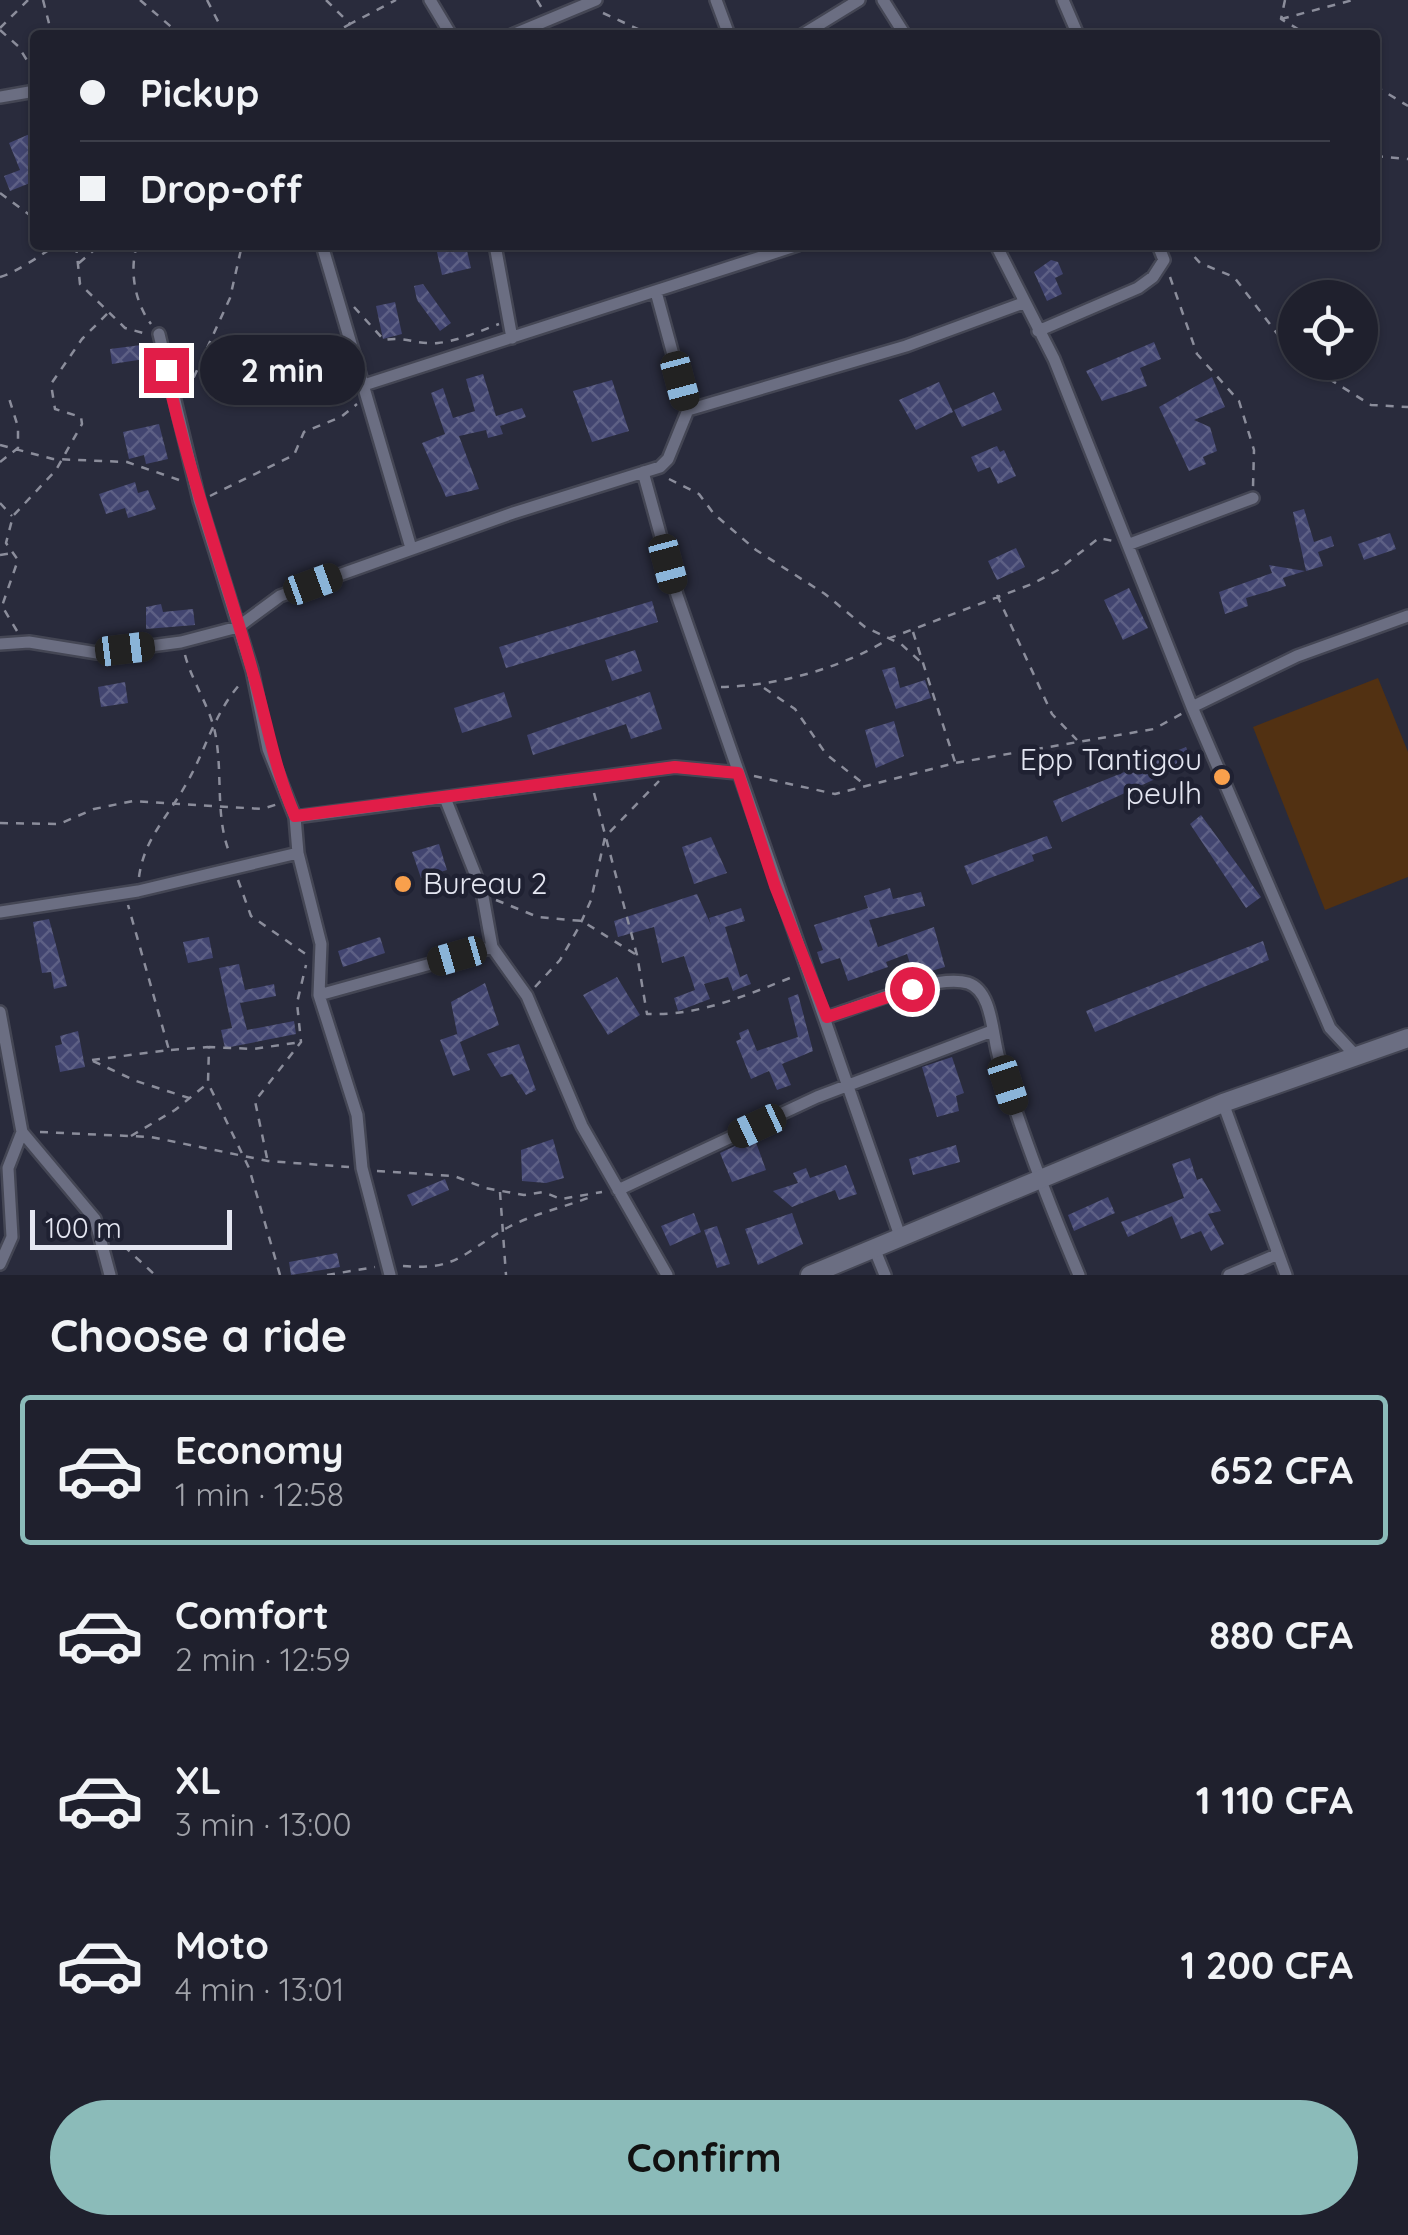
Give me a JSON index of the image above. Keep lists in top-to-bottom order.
{
  "places": ["Epp Tantigou peulh", "Bureau 2"],
  "scale_bar": "100 m",
  "page": {
    "banner": ["Pickup", "Drop-off"],
    "bubble": "2 min",
    "scale": "100 m",
    "heading": "Choose a ride",
    "list": [
      {
        "name": "Economy",
        "note": "1 min · 12:58",
        "value": "652 CFA"
      },
      {
        "name": "Comfort",
        "note": "2 min · 12:59",
        "value": "880 CFA"
      },
      {
        "name": "XL",
        "note": "3 min · 13:00",
        "value": "1 110 CFA"
      },
      {
        "name": "Moto",
        "note": "4 min · 13:01",
        "value": "1 200 CFA"
      }
    ],
    "buttons": "Confirm"
  }
}
